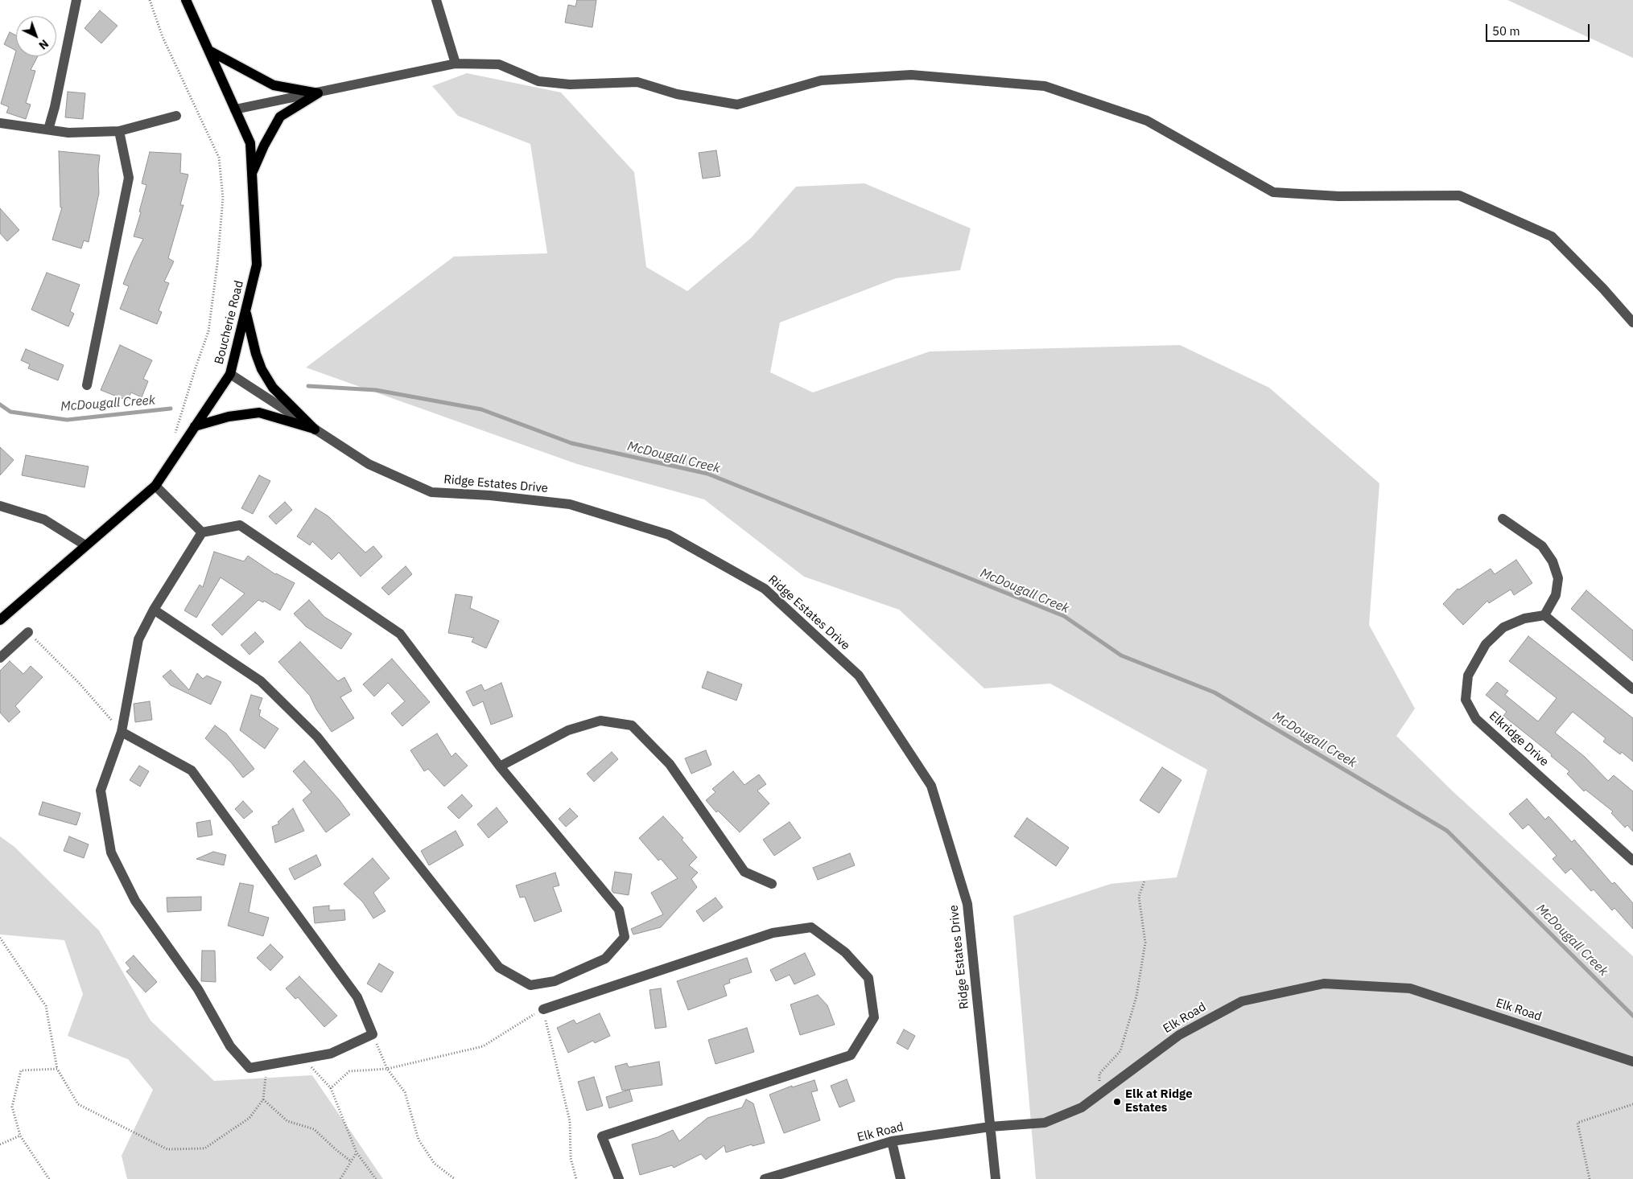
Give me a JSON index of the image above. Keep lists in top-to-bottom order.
{
  "streets": {
    "main road": ["Boucherie Road"],
    "street": ["Ridge Estates Drive", "Elkridge Drive", "Elk Road"]
  },
  "crossings": [
    ["Boucherie Road", "Ridge Estates Drive"],
    ["Ridge Estates Drive", "Elk Road"]
  ],
  "water": ["McDougall Creek"],
  "places": ["Elk at Ridge Estates"],
  "scale_bar": "50 m",
  "north": "bottom right"
}
